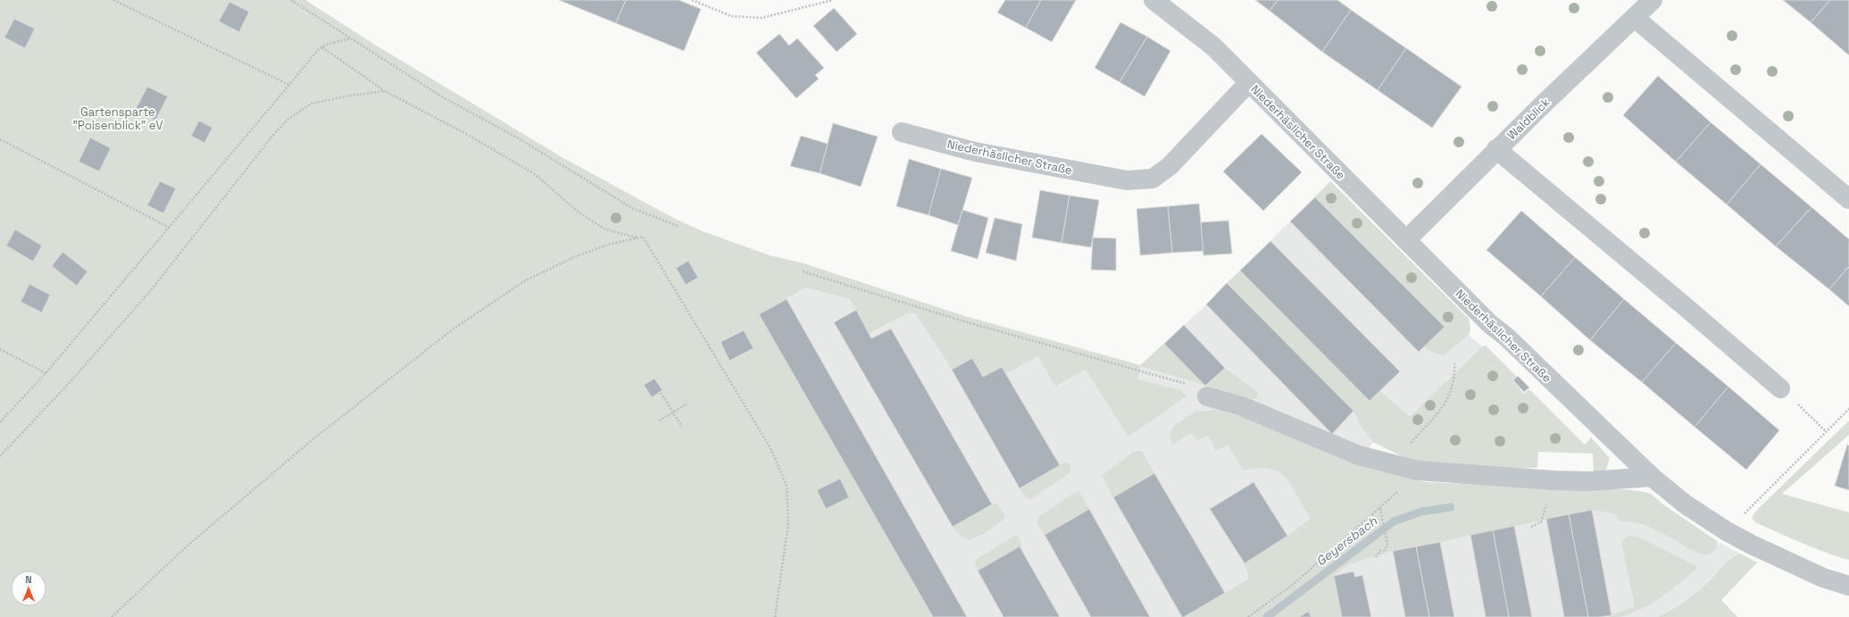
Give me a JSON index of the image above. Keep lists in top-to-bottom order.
{
  "streets": {
    "street": ["Waldblick", "Niederhäslicher Straße"]
  },
  "crossings": [
    ["Waldblick", "Niederhäslicher Straße"]
  ],
  "water": ["Geyersbach"],
  "parks": ["Gartensparte \"Poisenblick\" eV"],
  "north": "top"
}
